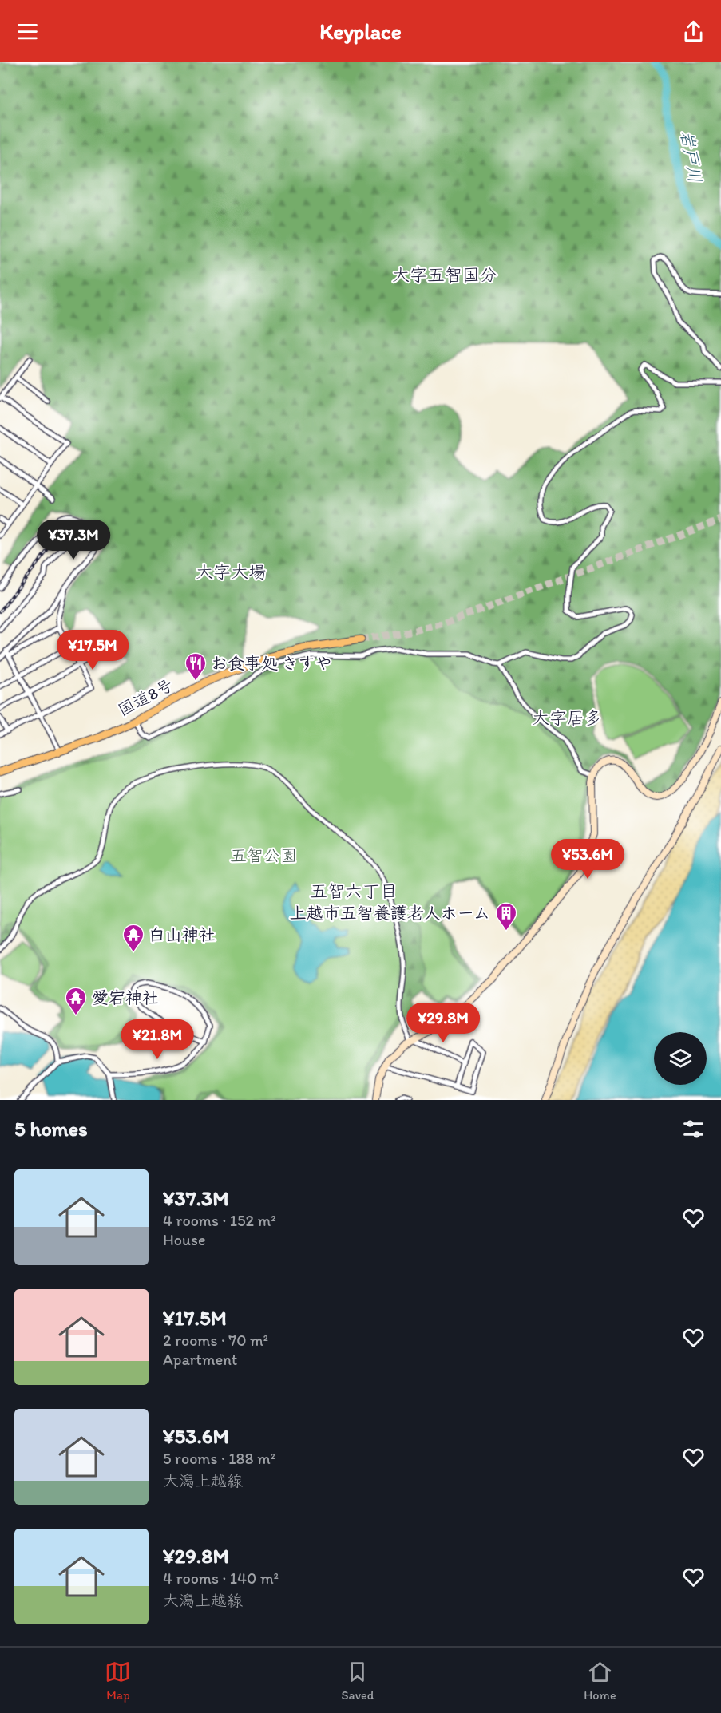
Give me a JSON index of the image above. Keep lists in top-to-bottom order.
{
  "streets": {
    "highway": ["国道8号"]
  },
  "districts": [
    "大字五智国分",
    "大字大場",
    "大字居多",
    "五智六丁目"
  ],
  "water": ["岩戸川"],
  "parks": ["五智公園"],
  "places": {
    "restaurant": ["お食事処 きすや"],
    "building": ["上越市五智養護老人ホーム"],
    "temple": ["白山神社", "愛宕神社"]
  },
  "page": {
    "header": "Keyplace",
    "price": [
      "¥37.3M",
      "¥17.5M",
      "¥53.6M",
      "¥29.8M",
      "¥21.8M"
    ],
    "heading": "5 homes",
    "list": [
      {
        "name": "¥37.3M",
        "note": "4 rooms · 152 m² · House"
      },
      {
        "name": "¥17.5M",
        "note": "2 rooms · 70 m² · Apartment"
      },
      {
        "name": "¥53.6M",
        "note": "5 rooms · 188 m² · 大潟上越線"
      },
      {
        "name": "¥29.8M",
        "note": "4 rooms · 140 m² · 大潟上越線"
      }
    ],
    "tabs": ["Map", "Saved", "Home"]
  }
}
